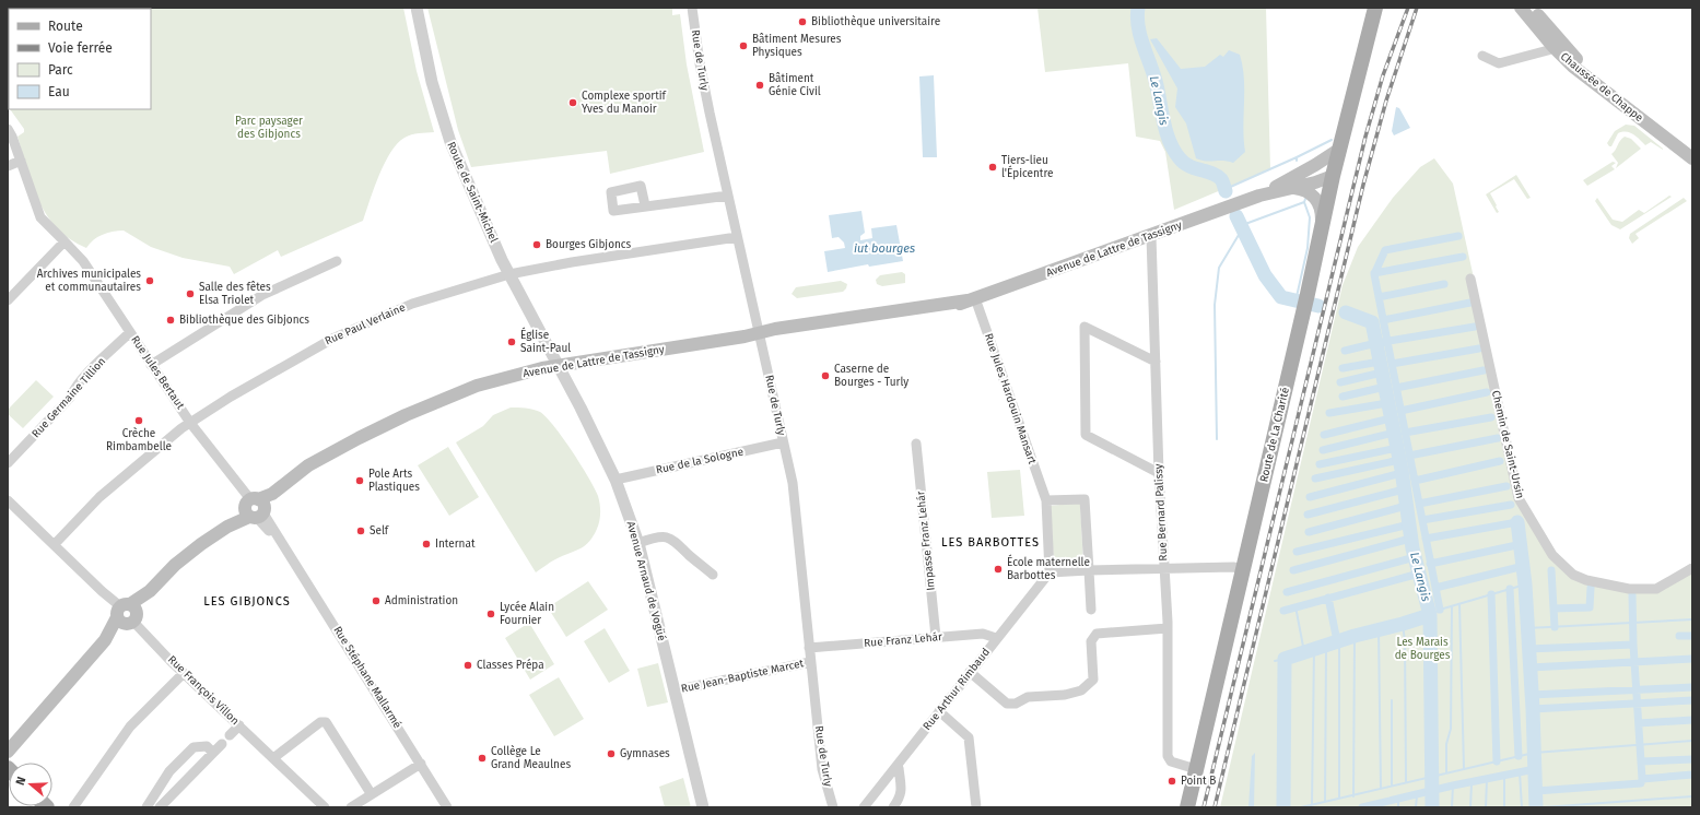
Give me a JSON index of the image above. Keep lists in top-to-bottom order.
{
  "streets": {
    "main road": ["Chaussée de Chappe", "Avenue de Lattre de Tassigny", "Route de La Charité"],
    "street": [
      "Rue de Turly",
      "Route de Saint-Michel",
      "Rue Paul Verlaine",
      "Rue Jules Bertaut",
      "Rue Germaine Tillion",
      "Rue Jules Hardouin Mansart",
      "Chemin de Saint-Ursin",
      "Rue de la Sologne",
      "Rue Bernard Palissy",
      "Impasse Franz Lehár",
      "Avenue Arnaud de Vogüé",
      "Rue Franz Lehár",
      "Rue Jean-Baptiste Marcet",
      "Rue Stéphane Mallarmé",
      "Rue Arthur Rimbaud",
      "Rue François Villon"
    ]
  },
  "crossings": [
    ["Rue de Turly", "Avenue de Lattre de Tassigny"],
    ["Rue de Turly", "Rue Paul Verlaine"],
    ["Rue de Turly", "Rue de la Sologne"],
    ["Rue de Turly", "Rue Franz Lehár"],
    ["Rue de Turly", "Rue Jean-Baptiste Marcet"],
    ["Route de Saint-Michel", "Avenue de Lattre de Tassigny"],
    ["Route de Saint-Michel", "Rue Paul Verlaine"],
    ["Route de Saint-Michel", "Avenue Arnaud de Vogüé"],
    ["Avenue de Lattre de Tassigny", "Rue Jules Bertaut"],
    ["Avenue de Lattre de Tassigny", "Rue Jules Hardouin Mansart"],
    ["Avenue de Lattre de Tassigny", "Route de La Charité"],
    ["Avenue de Lattre de Tassigny", "Rue Bernard Palissy"],
    ["Avenue de Lattre de Tassigny", "Avenue Arnaud de Vogüé"],
    ["Avenue de Lattre de Tassigny", "Rue Stéphane Mallarmé"],
    ["Avenue de Lattre de Tassigny", "Rue François Villon"],
    ["Rue Paul Verlaine", "Rue Jules Bertaut"],
    ["Rue Paul Verlaine", "Rue François Villon"],
    ["Rue Jules Bertaut", "Rue Germaine Tillion"],
    ["Rue Jules Bertaut", "Rue Stéphane Mallarmé"],
    ["Rue Jules Hardouin Mansart", "Rue Arthur Rimbaud"],
    ["Route de La Charité", "Rue Bernard Palissy"],
    ["Rue de la Sologne", "Avenue Arnaud de Vogüé"],
    ["Impasse Franz Lehár", "Rue Franz Lehár"],
    ["Avenue Arnaud de Vogüé", "Rue Jean-Baptiste Marcet"],
    ["Rue Franz Lehár", "Rue Arthur Rimbaud"]
  ],
  "districts": ["LES BARBOTTES", "LES GIBJONCS"],
  "water": ["Le Langis", "iut bourges"],
  "parks": ["Parc paysager des Gibjoncs", "Les Marais de Bourges"],
  "places": [
    "Bibliothèque universitaire",
    "Bâtiment Mesures Physiques",
    "Bâtiment Génie Civil",
    "Complexe sportif Yves du Manoir",
    "Tiers-lieu l'Épicentre",
    "Bourges Gibjoncs",
    "Archives municipales et communautaires",
    "Salle des fêtes Elsa Triolet",
    "Bibliothèque des Gibjoncs",
    "Église Saint-Paul",
    "Caserne de Bourges - Turly",
    "Crèche Rimbambelle",
    "Pole Arts Plastiques",
    "Self",
    "Internat",
    "École maternelle Barbottes",
    "Administration",
    "Lycée Alain Fournier",
    "Classes Prépa",
    "Gymnases",
    "Collège Le Grand Meaulnes",
    "Point B"
  ],
  "legend": [
    "Route",
    "Voie ferrée",
    "Parc",
    "Eau"
  ],
  "north": "left"
}
